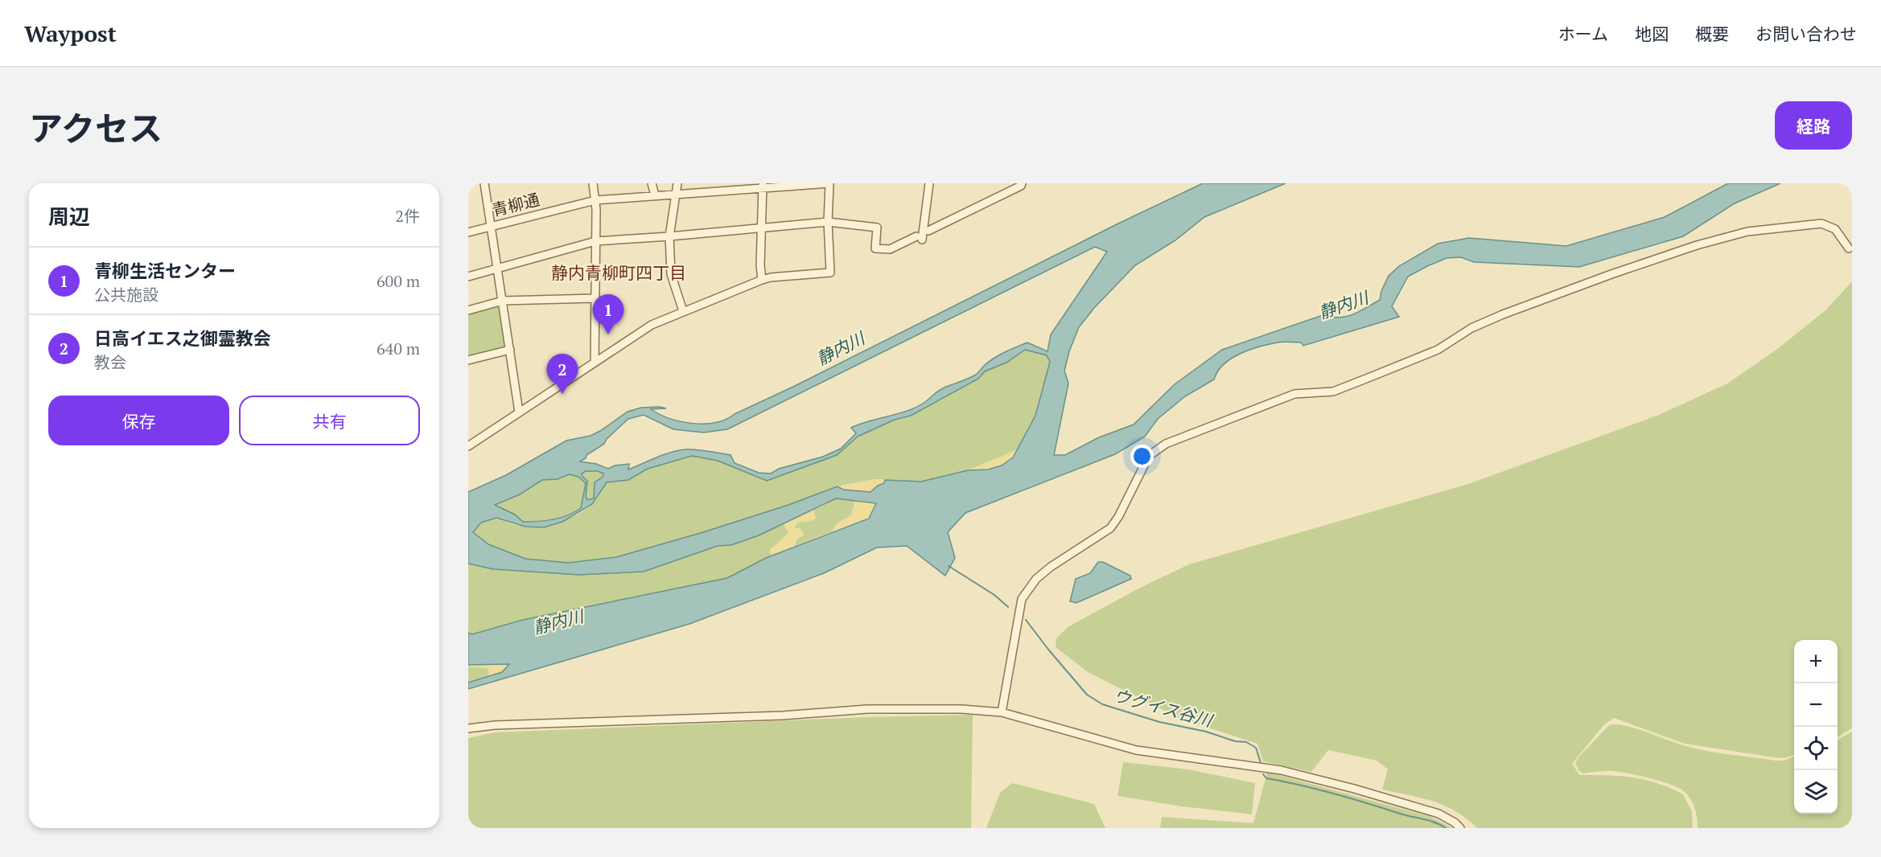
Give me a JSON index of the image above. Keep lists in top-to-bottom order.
{
  "streets": {
    "street": ["青柳通"]
  },
  "districts": ["静内青柳町四丁目"],
  "water": ["静内川", "ウグイス谷川"],
  "page": {
    "header": "Waypost",
    "nav": [
      "ホーム",
      "地図",
      "概要",
      "お問い合わせ"
    ],
    "title": "アクセス",
    "buttons": [
      "経路",
      ["保存", "共有"]
    ],
    "heading": ["周辺", "2件"],
    "list": [
      {
        "mark": "1",
        "name": "青柳生活センター",
        "note": "公共施設",
        "value": "600 m"
      },
      {
        "mark": "2",
        "name": "日高イエス之御霊教会",
        "note": "教会",
        "value": "640 m"
      }
    ],
    "pins": ["1", "2"],
    "map_buttons": ["+", "−"]
  }
}
